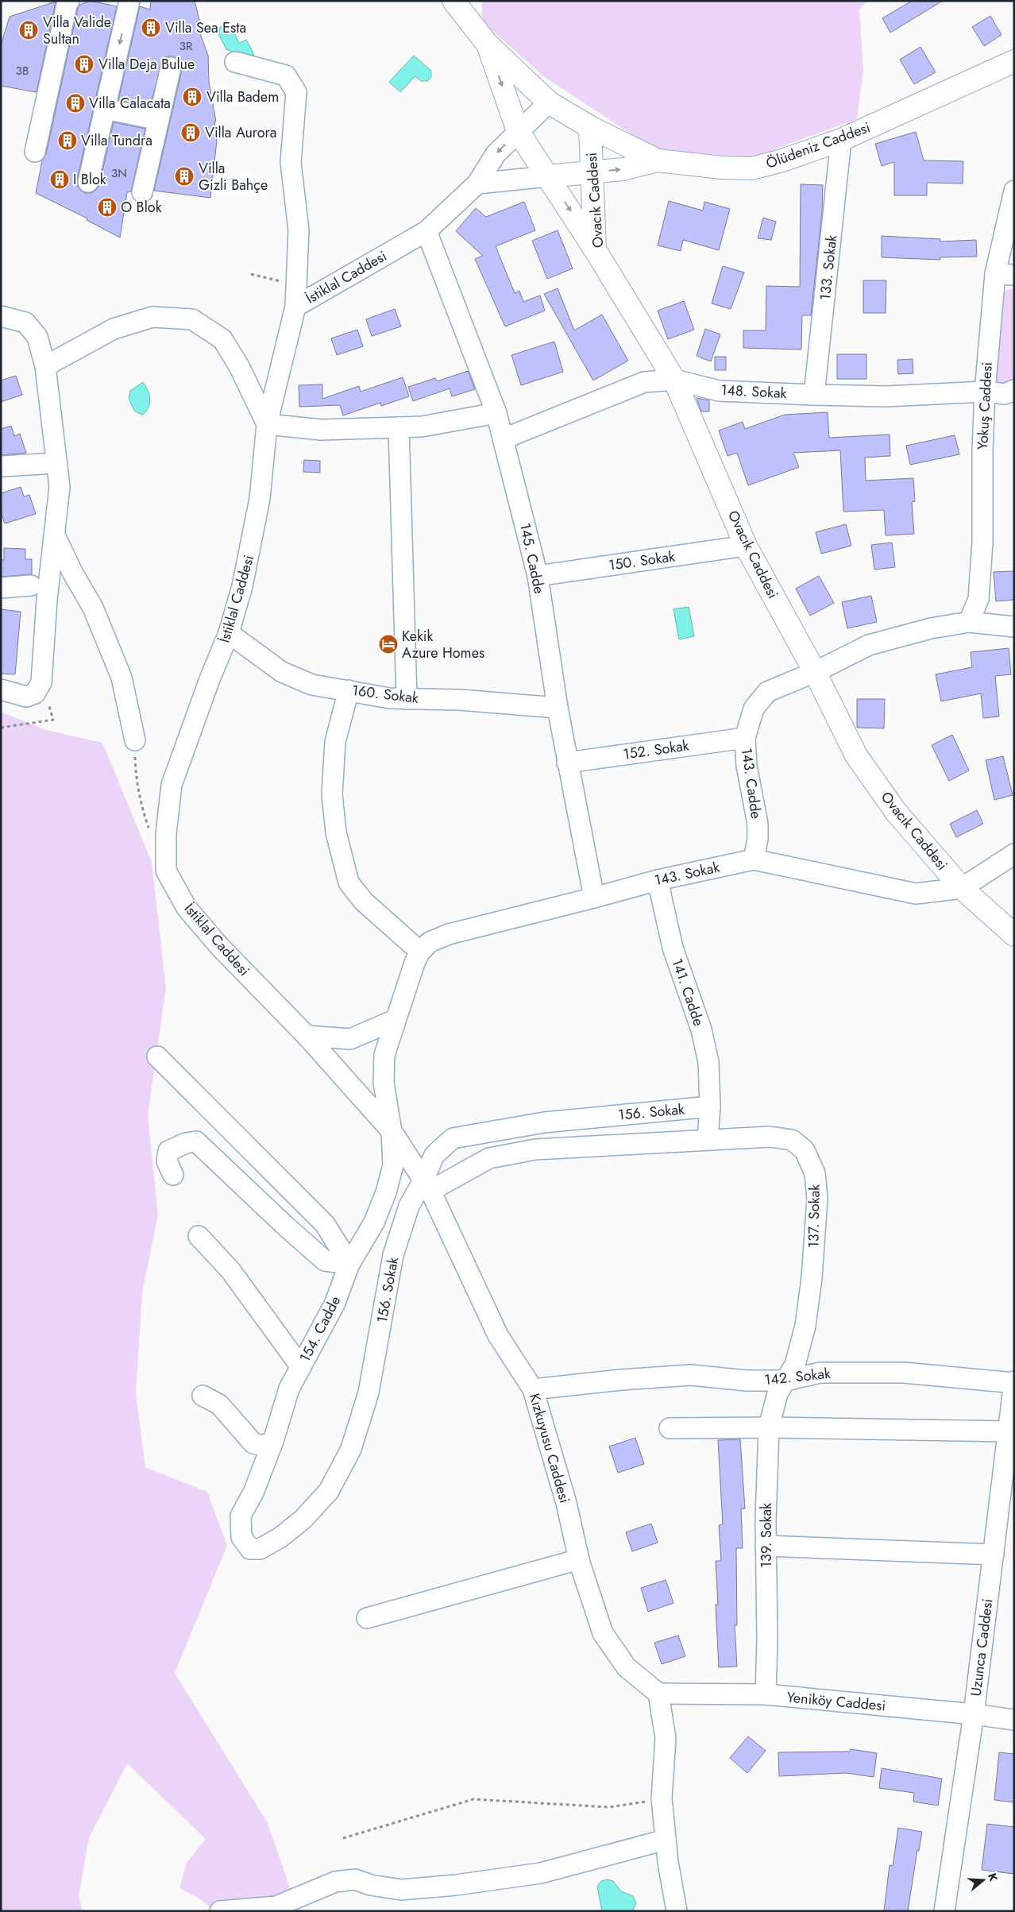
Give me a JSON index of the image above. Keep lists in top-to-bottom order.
{
  "streets": {
    "main road": ["Ölüdeniz Caddesi", "Ovacık Caddesi"],
    "street": [
      "133. Sokak",
      "İstiklal Caddesi",
      "148. Sokak",
      "Yokuş Caddesi",
      "145. Cadde",
      "150. Sokak",
      "160. Sokak",
      "152. Sokak",
      "143. Cadde",
      "143. Sokak",
      "141. Cadde",
      "156. Sokak",
      "137. Sokak",
      "154. Cadde",
      "142. Sokak",
      "Kızkuyusu Caddesi",
      "139. Sokak",
      "Uzunca Caddesi",
      "Yeniköy Caddesi"
    ]
  },
  "crossings": [
    ["Ölüdeniz Caddesi", "Ovacık Caddesi"],
    ["Ölüdeniz Caddesi", "133. Sokak"],
    ["Ölüdeniz Caddesi", "İstiklal Caddesi"],
    ["Ovacık Caddesi", "148. Sokak"],
    ["Ovacık Caddesi", "150. Sokak"],
    ["Ovacık Caddesi", "143. Cadde"],
    ["Ovacık Caddesi", "143. Sokak"],
    ["133. Sokak", "148. Sokak"],
    ["İstiklal Caddesi", "145. Cadde"],
    ["İstiklal Caddesi", "160. Sokak"],
    ["İstiklal Caddesi", "154. Cadde"],
    ["İstiklal Caddesi", "Kızkuyusu Caddesi"],
    ["148. Sokak", "Yokuş Caddesi"],
    ["148. Sokak", "145. Cadde"],
    ["Yokuş Caddesi", "143. Cadde"],
    ["145. Cadde", "150. Sokak"],
    ["145. Cadde", "160. Sokak"],
    ["145. Cadde", "152. Sokak"],
    ["145. Cadde", "143. Sokak"],
    ["152. Sokak", "143. Cadde"],
    ["143. Cadde", "143. Sokak"],
    ["143. Sokak", "141. Cadde"],
    ["143. Sokak", "Kızkuyusu Caddesi"],
    ["141. Cadde", "156. Sokak"],
    ["141. Cadde", "137. Sokak"],
    ["156. Sokak", "137. Sokak"],
    ["156. Sokak", "154. Cadde"],
    ["156. Sokak", "Kızkuyusu Caddesi"],
    ["137. Sokak", "142. Sokak"],
    ["137. Sokak", "Kızkuyusu Caddesi"],
    ["137. Sokak", "139. Sokak"],
    ["154. Cadde", "Kızkuyusu Caddesi"],
    ["142. Sokak", "Kızkuyusu Caddesi"],
    ["142. Sokak", "139. Sokak"],
    ["142. Sokak", "Uzunca Caddesi"],
    ["Kızkuyusu Caddesi", "Yeniköy Caddesi"],
    ["139. Sokak", "Yeniköy Caddesi"],
    ["Uzunca Caddesi", "Yeniköy Caddesi"]
  ],
  "places": {
    "building": [
      "Villa Sea Esta",
      "Villa Valide Sultan",
      "Villa Deja Bulue",
      "Villa Badem",
      "Villa Calacata",
      "Villa Aurora",
      "Villa Tundra",
      "Villa Gizli Bahçe",
      "I Blok",
      "O Blok"
    ],
    "hotel": ["Kekik Azure Homes"]
  },
  "house_numbers": ["3R", "3B", "3N"],
  "north": "right"
}
